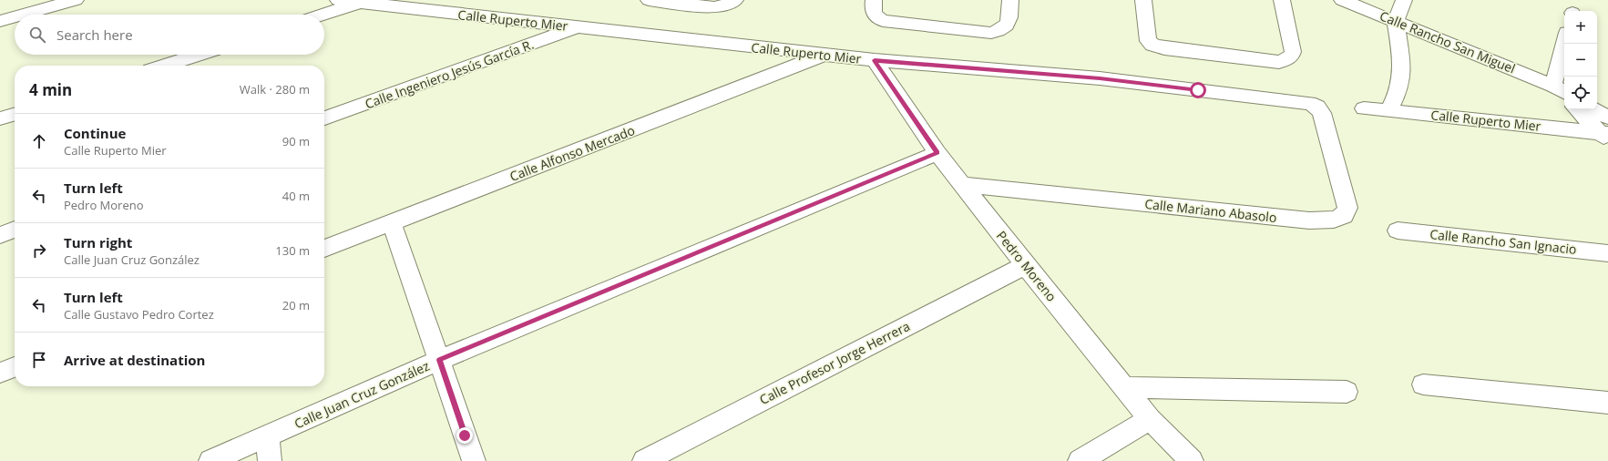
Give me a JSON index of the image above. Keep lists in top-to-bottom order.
{
  "streets": {
    "street": [
      "Calle Ruperto Mier",
      "Calle Rancho San Miguel",
      "Calle Ingeniero Jesús García R.",
      "Calle Alfonso Mercado",
      "Calle Mariano Abasolo",
      "Calle Rancho San Ignacio",
      "Pedro Moreno",
      "Calle Profesor Jorge Herrera",
      "Calle Juan Cruz González"
    ]
  },
  "crossings": [
    ["Calle Ruperto Mier", "Calle Ingeniero Jesús García R."],
    ["Calle Ruperto Mier", "Calle Alfonso Mercado"],
    ["Calle Ruperto Mier", "Calle Mariano Abasolo"],
    ["Calle Ruperto Mier", "Pedro Moreno"],
    ["Calle Mariano Abasolo", "Pedro Moreno"],
    ["Pedro Moreno", "Calle Profesor Jorge Herrera"],
    ["Pedro Moreno", "Calle Juan Cruz González"]
  ],
  "page": {
    "map_buttons": ["+", "−"],
    "search": "Search here",
    "heading": ["4 min", "Walk · 280 m"],
    "list": [
      ["Continue", "Calle Ruperto Mier", "90 m"],
      ["Turn left", "Pedro Moreno", "40 m"],
      ["Turn right", "Calle Juan Cruz González", "130 m"],
      ["Turn left", "Calle Gustavo Pedro Cortez", "20 m"],
      "Arrive at destination"
    ]
  }
}
